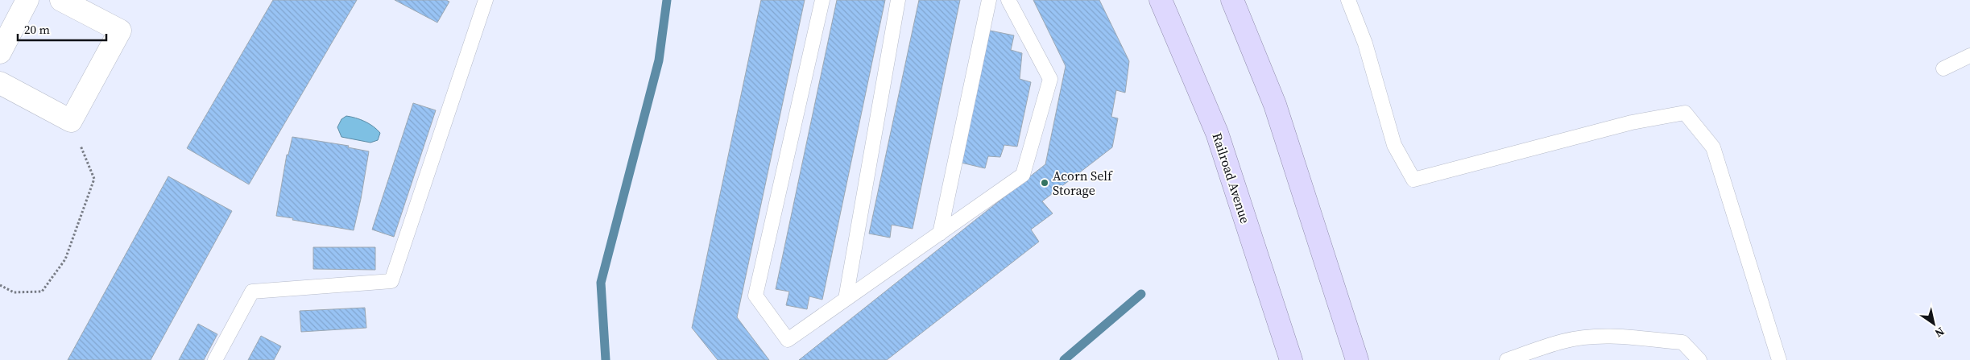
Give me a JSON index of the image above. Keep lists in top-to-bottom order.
{
  "streets": {
    "highway": ["Railroad Avenue"]
  },
  "places": ["Acorn Self Storage"],
  "scale_bar": "20 m",
  "north": "bottom right"
}
